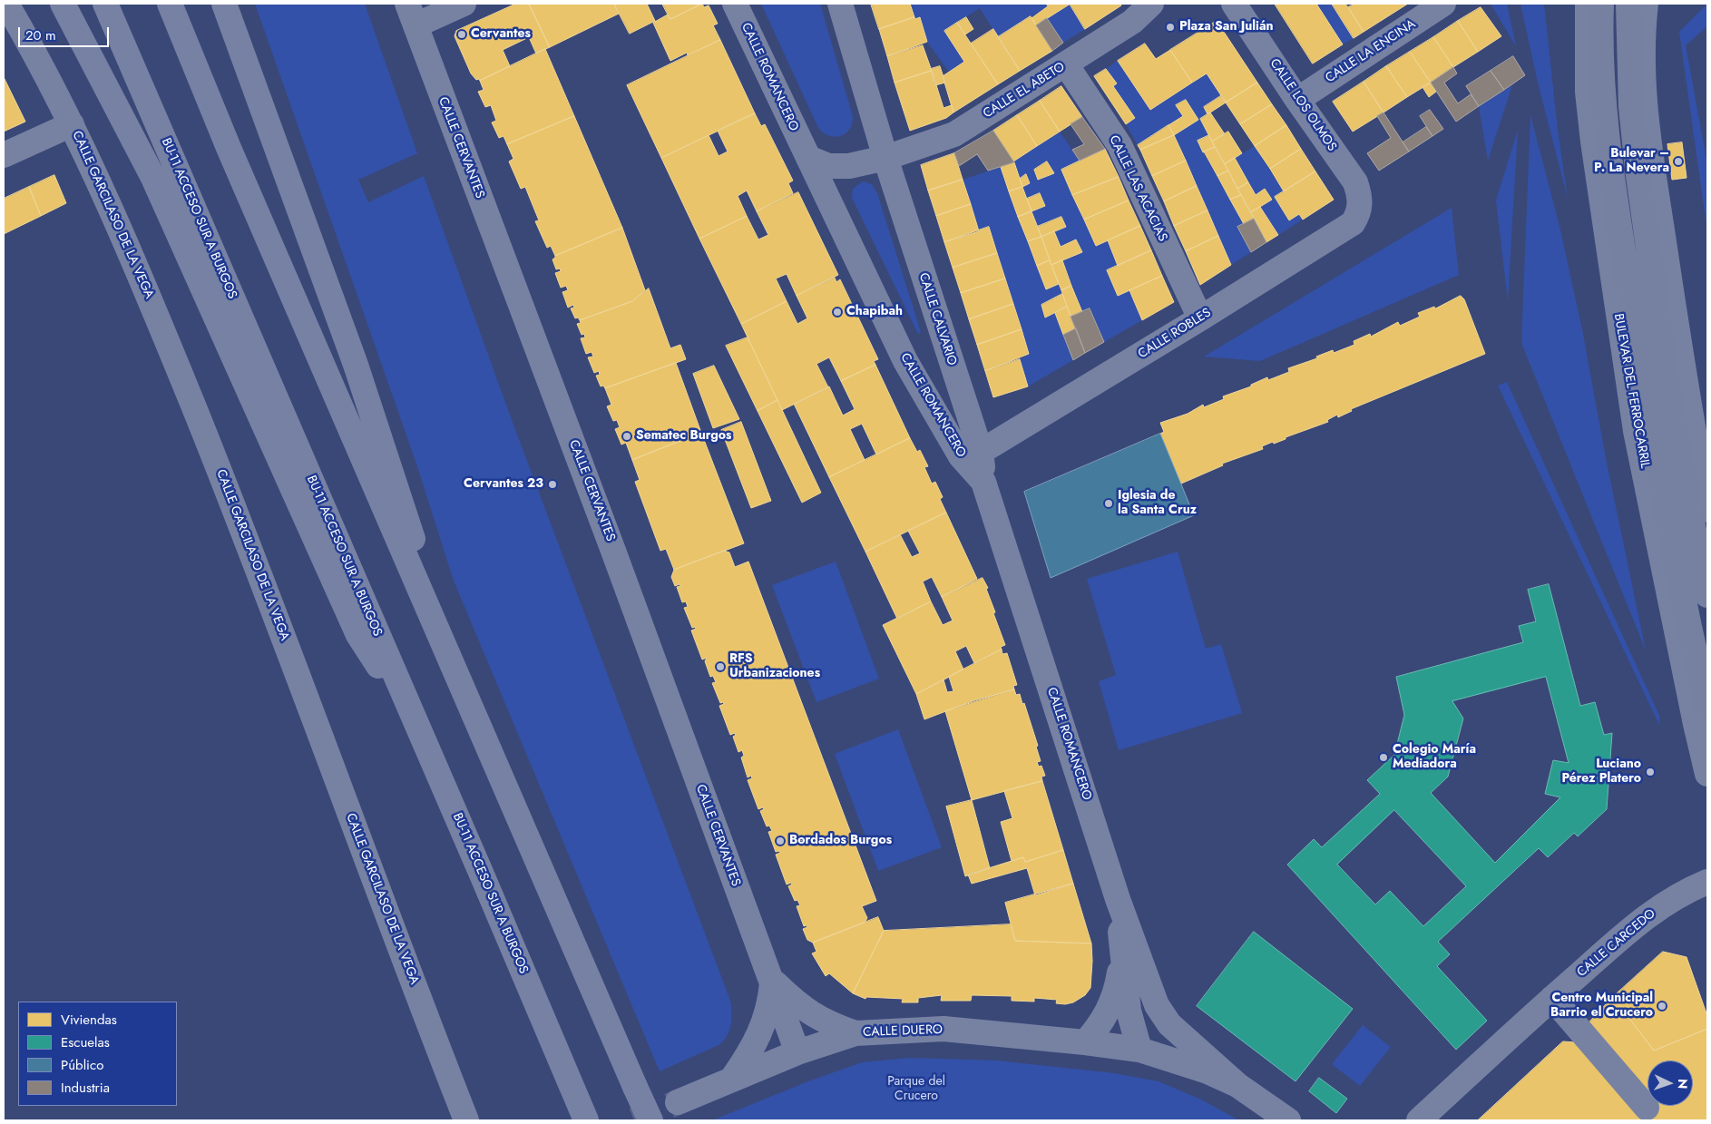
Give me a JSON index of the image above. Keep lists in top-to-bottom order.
{
  "streets": {
    "highway": ["BU-11 ACCESO SUR A BURGOS"],
    "main road": ["BULEVAR DEL FERROCARRIL"],
    "street": [
      "CALLE LA ENCINA",
      "CALLE ROMANCERO",
      "CALLE EL ABETO",
      "CALLE LOS OLMOS",
      "CALLE CERVANTES",
      "CALLE LAS ACACIAS",
      "CALLE GARCILASO DE LA VEGA",
      "CALLE CALVARIO",
      "CALLE ROBLES",
      "CALLE CARCEDO",
      "CALLE DUERO"
    ]
  },
  "crossings": [
    ["CALLE LA ENCINA", "CALLE LOS OLMOS"],
    ["CALLE ROMANCERO", "CALLE CALVARIO"],
    ["CALLE ROMANCERO", "CALLE DUERO"],
    ["CALLE EL ABETO", "CALLE LAS ACACIAS"],
    ["CALLE EL ABETO", "CALLE CALVARIO"],
    ["CALLE LOS OLMOS", "CALLE ROBLES"],
    ["CALLE CERVANTES", "CALLE DUERO"],
    ["CALLE LAS ACACIAS", "CALLE ROBLES"],
    ["CALLE CALVARIO", "CALLE ROBLES"]
  ],
  "parks": ["Parque del Crucero"],
  "places": [
    "Plaza San Julián",
    "Cervantes",
    "Bulevar – P. La Nevera",
    "Chapibah",
    "Sematec Burgos",
    "Cervantes 23",
    "Iglesia de la Santa Cruz",
    "RFS Urbanizaciones",
    "Colegio María Mediadora",
    "Luciano Pérez Platero",
    "Bordados Burgos",
    "Centro Municipal Barrio el Crucero"
  ],
  "legend": [
    "Viviendas",
    "Escuelas",
    "Público",
    "Industria"
  ],
  "scale_bar": "20 m",
  "north": "right"
}
